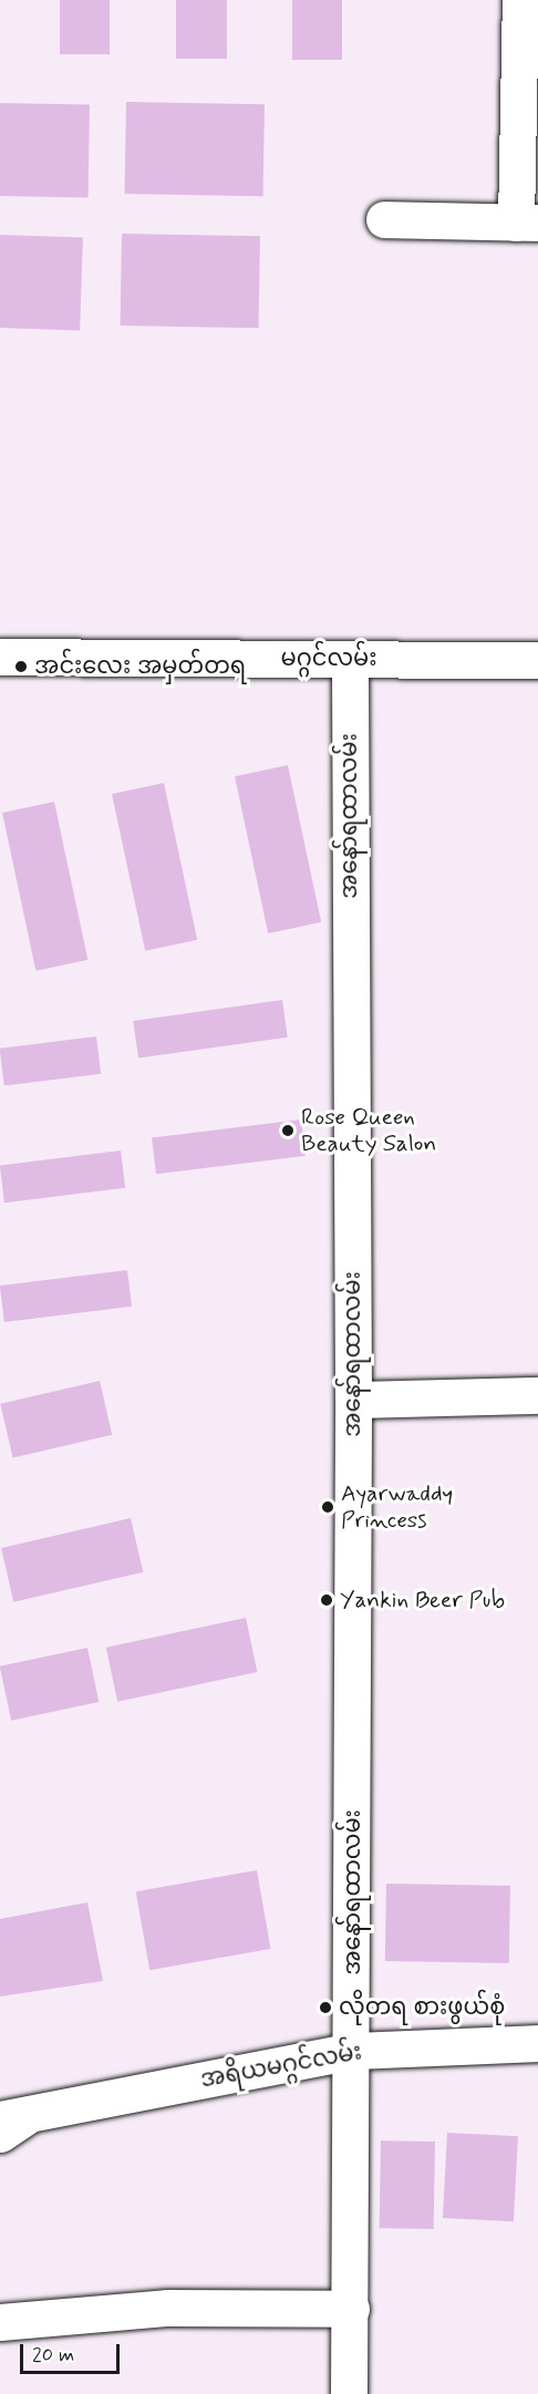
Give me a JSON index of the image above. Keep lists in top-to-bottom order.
{
  "streets": {
    "street": ["မဂ္ဂင်လမ်း", "အနော်ရထာလမ်း", "အရိယမဂ္ဂင်လမ်း"]
  },
  "crossings": [
    ["မဂ္ဂင်လမ်း", "အနော်ရထာလမ်း"],
    ["အနော်ရထာလမ်း", "အရိယမဂ္ဂင်လမ်း"]
  ],
  "places": [
    "အင်းလေး အမှတ်တရ",
    "Rose Queen Beauty Salon",
    "Ayarwaddy Princess",
    "Yankin Beer Pub",
    "လိုတရ စားဖွယ်စုံ"
  ],
  "scale_bar": "20 m"
}
